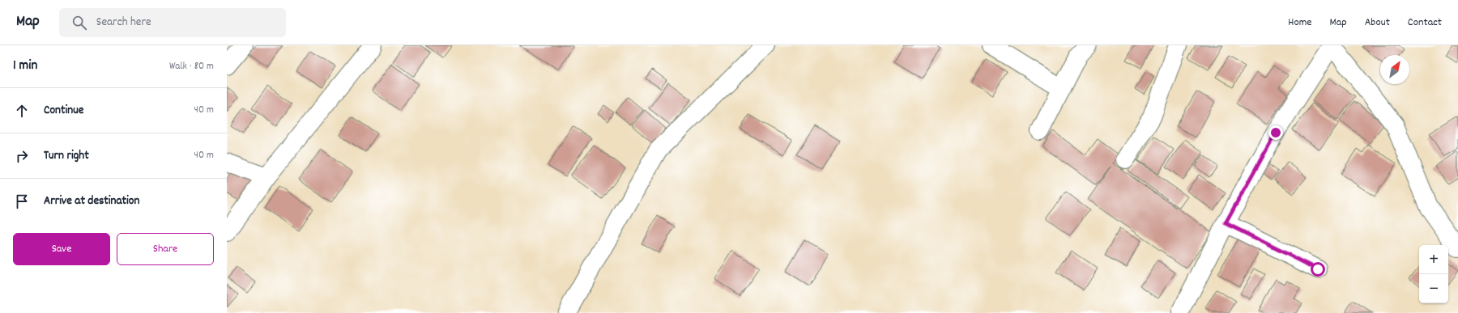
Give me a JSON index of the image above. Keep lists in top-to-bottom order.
{
  "north": "top right",
  "page": {
    "header": "Map",
    "search": "Search here",
    "nav": [
      "Home",
      "Map",
      "About",
      "Contact"
    ],
    "heading": ["1 min", "Walk · 80 m"],
    "list": [
      ["Continue", "40 m"],
      ["Turn right", "40 m"],
      "Arrive at destination"
    ],
    "buttons": ["Save", "Share"],
    "map_buttons": ["+", "−"]
  }
}
